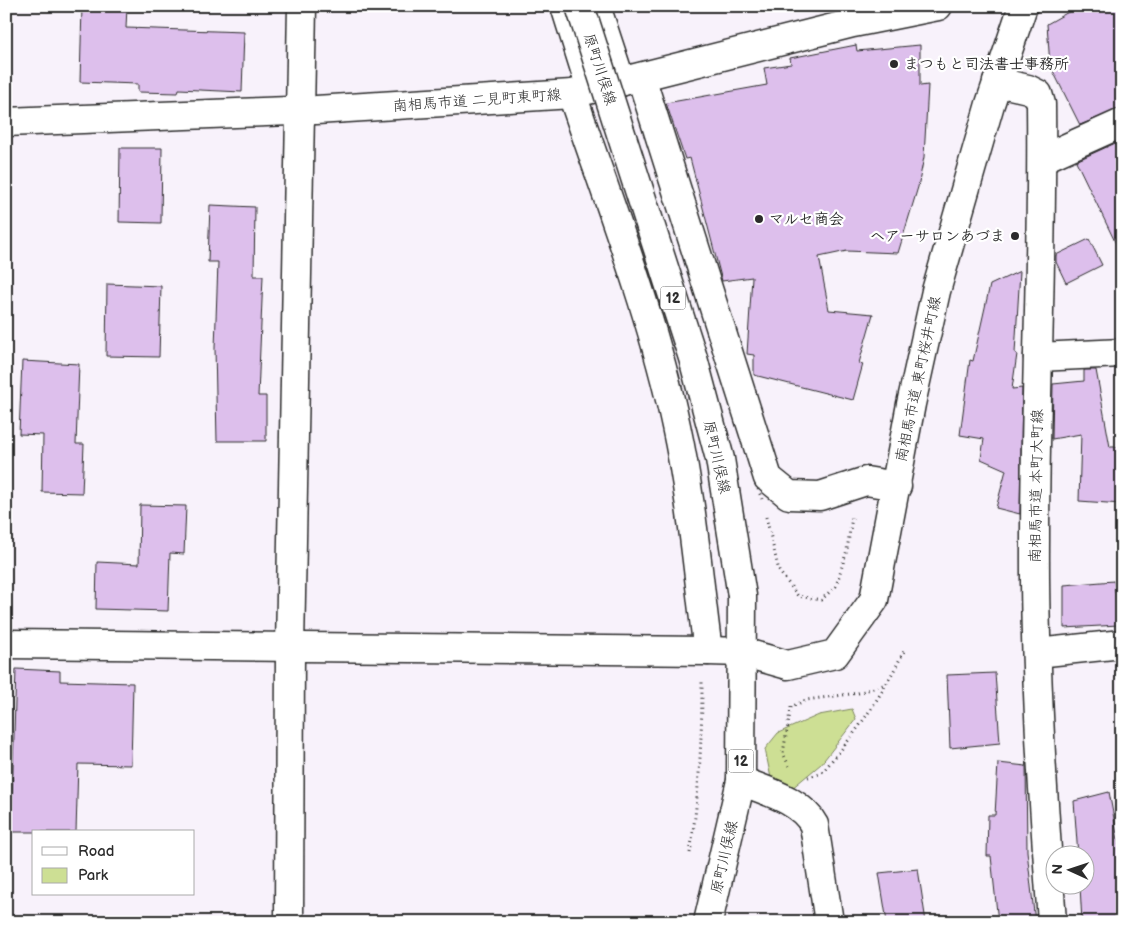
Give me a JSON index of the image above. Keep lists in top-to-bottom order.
{
  "streets": {
    "street": [
      "原町川俣線",
      "南相馬市道 二見町東町線",
      "12",
      "南相馬市道 東町桜井町線",
      "南相馬市道 本町大町線"
    ]
  },
  "crossings": [
    ["原町川俣線", "南相馬市道 東町桜井町線"],
    ["南相馬市道 東町桜井町線", "南相馬市道 本町大町線"]
  ],
  "places": ["まつもと司法書士事務所", "マルセ商会", "ヘアーサロンあづま"],
  "legend": ["Road", "Park"],
  "north": "left"
}
